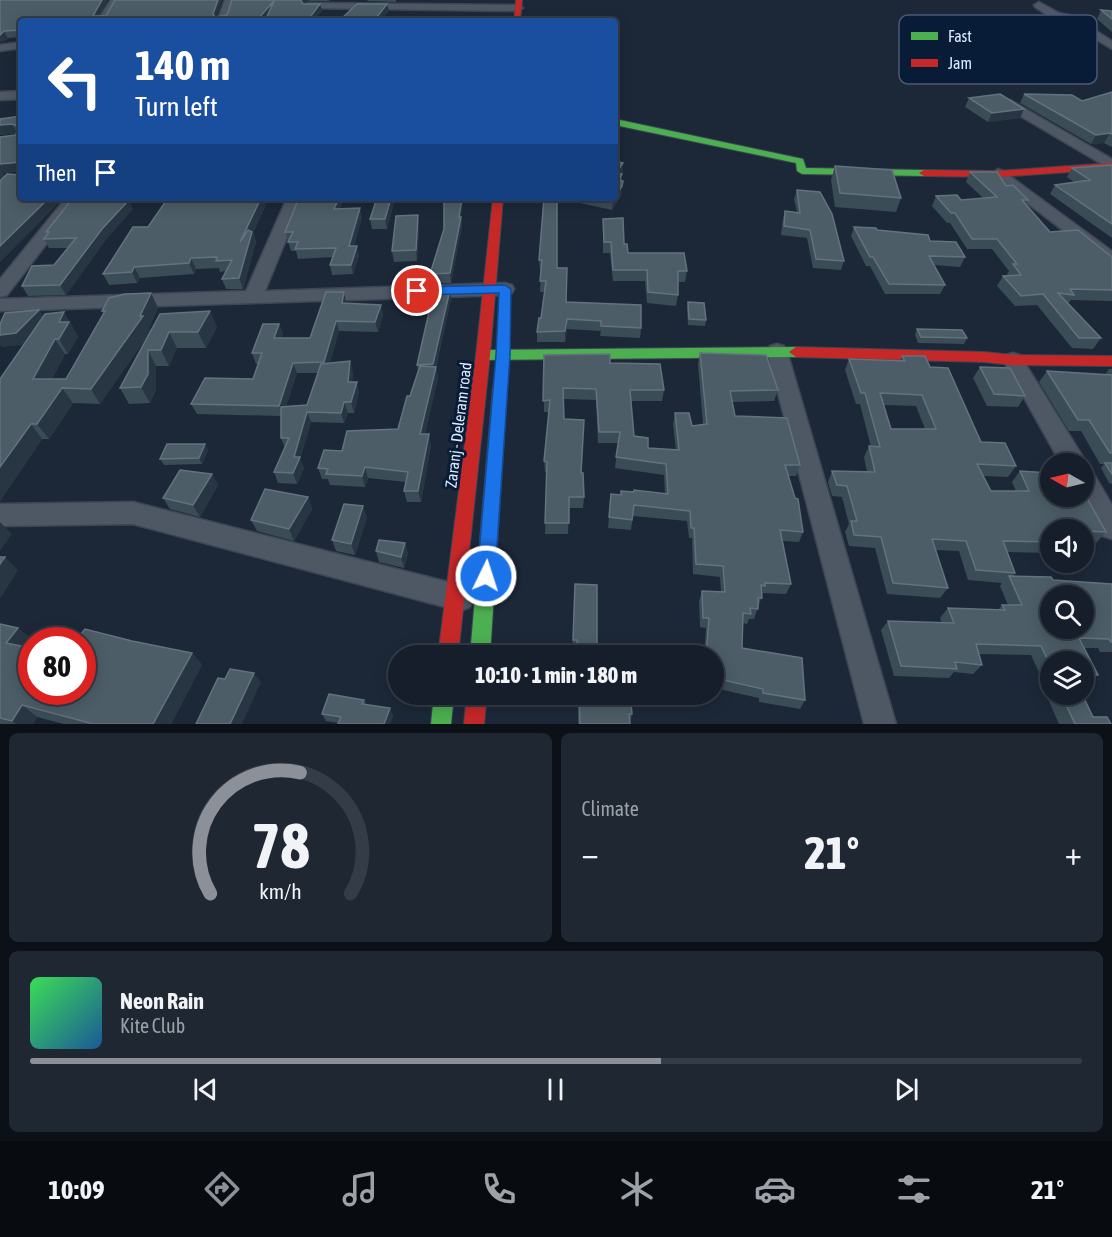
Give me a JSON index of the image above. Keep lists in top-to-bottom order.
{
  "streets": {
    "main road": ["Zaranj - Deleram road"]
  },
  "legend": ["Fast", "Jam"],
  "north": "left",
  "page": {
    "turn": ["140 m", "Turn left"],
    "then": "Then",
    "limit": "80",
    "trip": "10:10 · 1 min · 180 m",
    "tile": "Climate",
    "heat": ["−", "21°", "+"],
    "song": ["Neon Rain", "Kite Club"],
    "tabs": ["10:09", "21°"],
    "gauge": ["78", "km/h"]
  }
}
